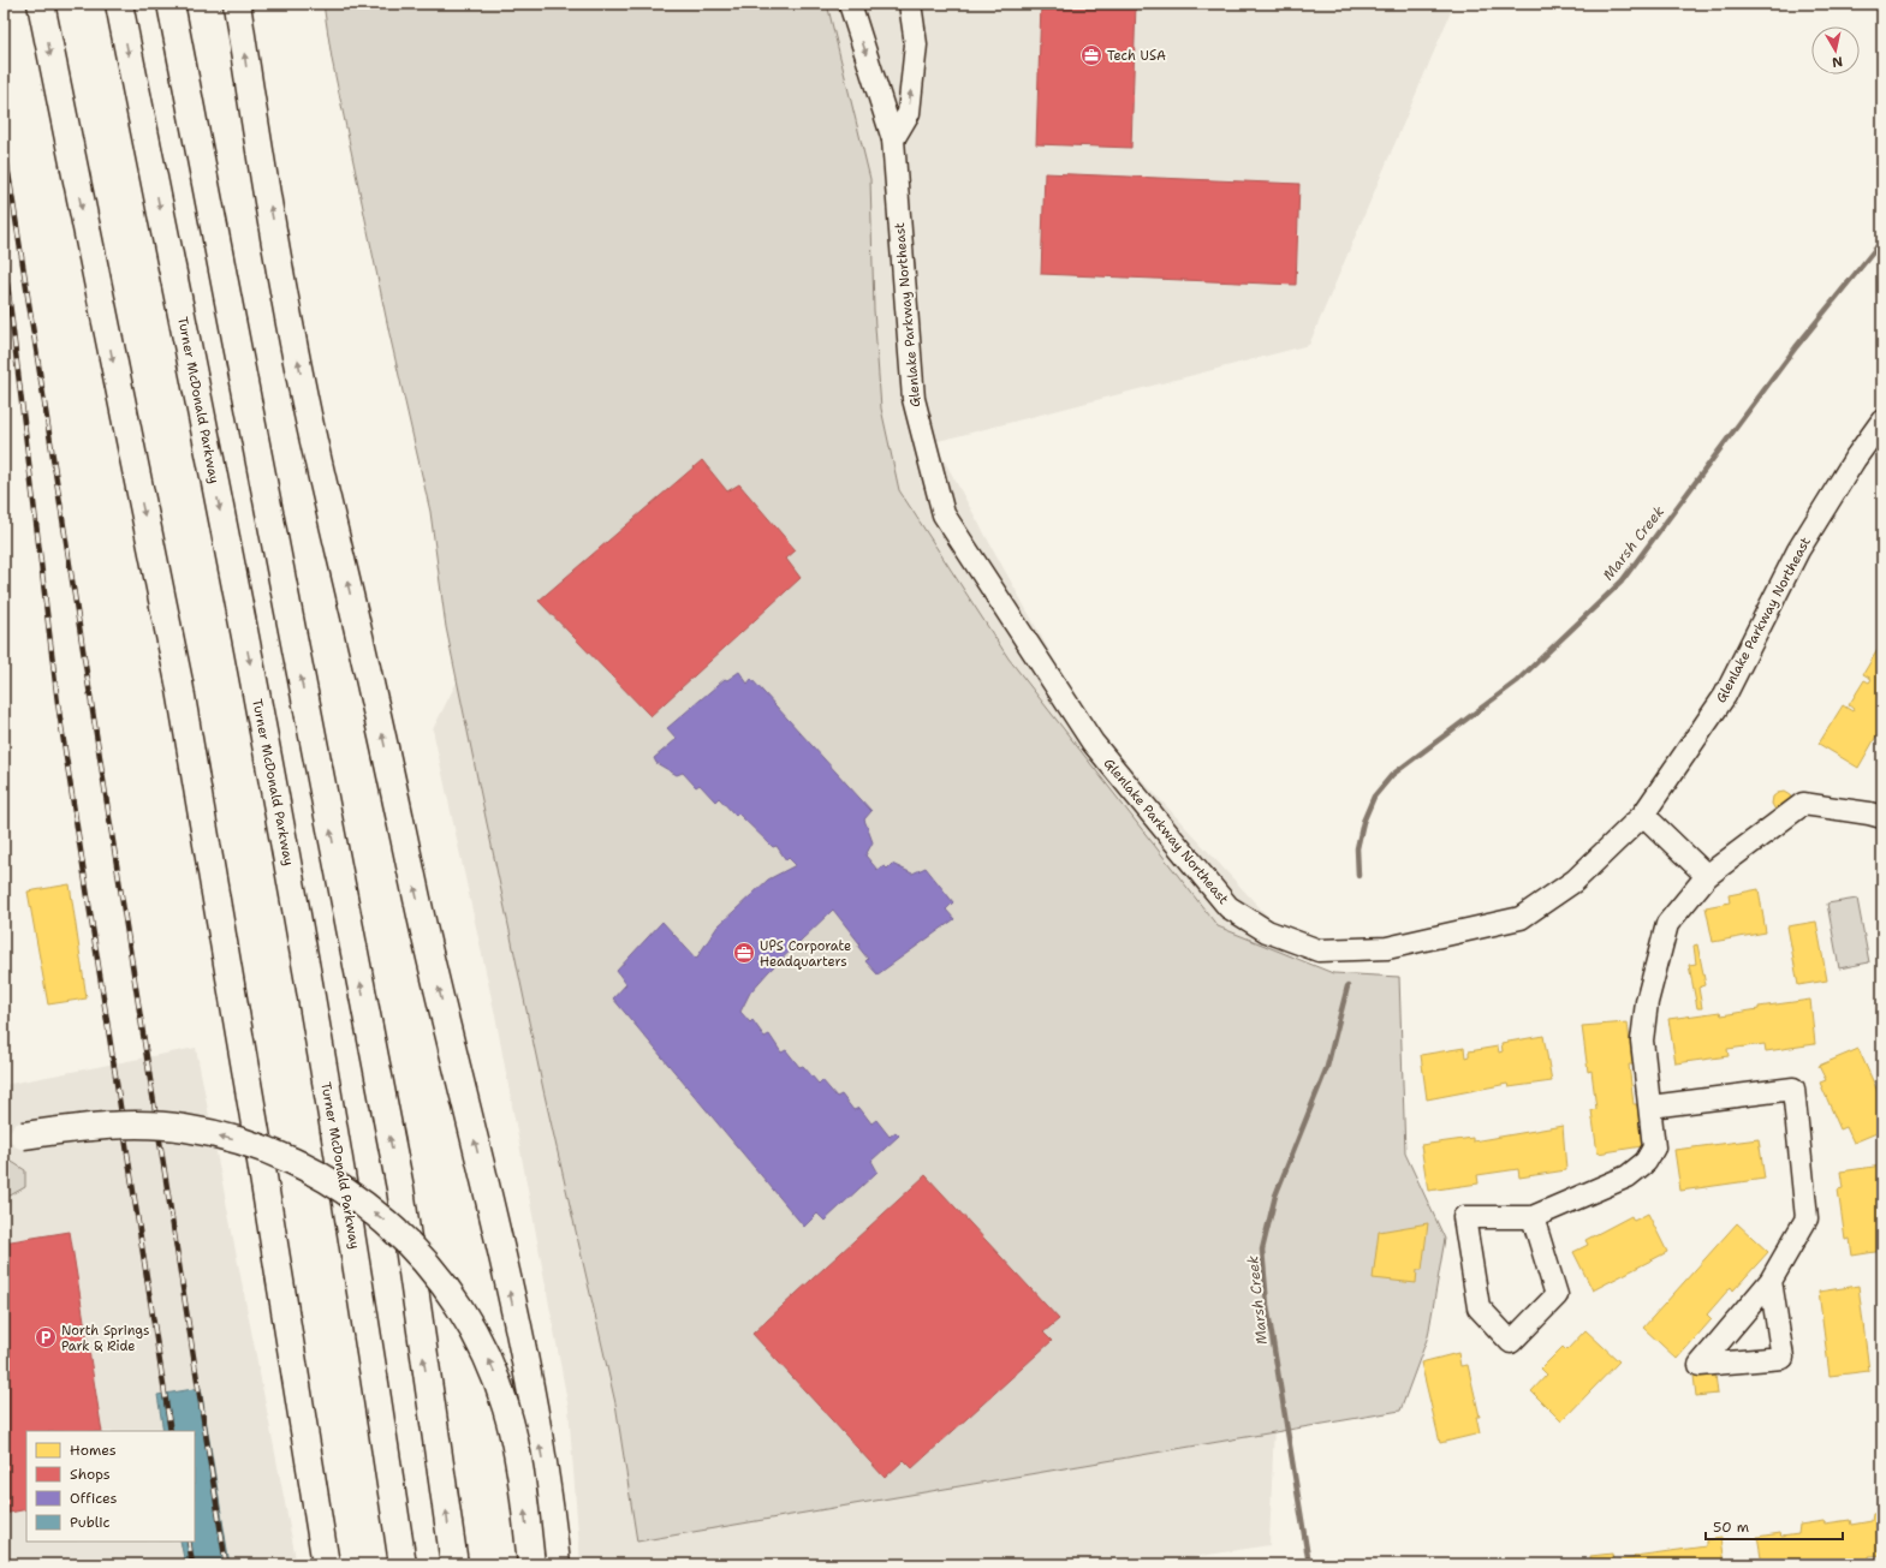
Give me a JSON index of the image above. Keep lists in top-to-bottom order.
{
  "streets": {
    "highway": ["Turner McDonald Parkway"],
    "street": ["Glenlake Parkway Northeast"]
  },
  "water": ["Marsh Creek"],
  "places": {
    "office": ["Tech USA", "UPS Corporate Headquarters"],
    "parking": ["North Springs Park & Ride"]
  },
  "legend": [
    "Homes",
    "Shops",
    "Offices",
    "Public"
  ],
  "scale_bar": "50 m",
  "north": "bottom"
}
